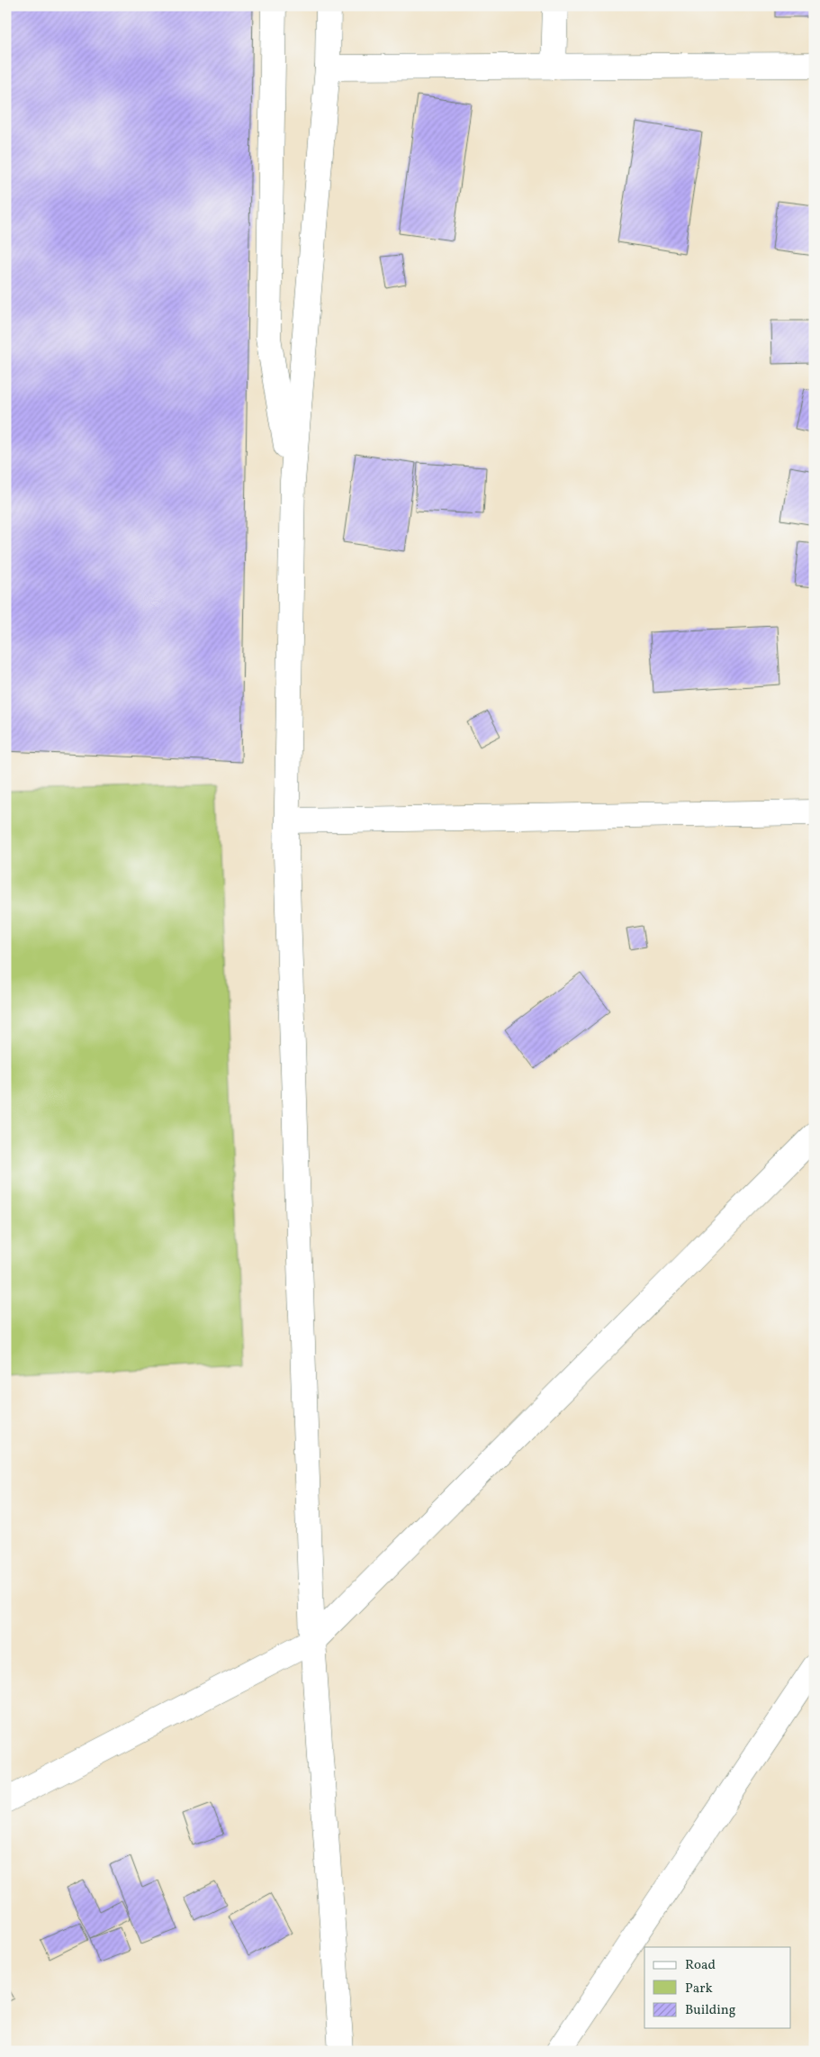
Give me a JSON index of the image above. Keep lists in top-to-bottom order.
{
  "legend": ["Road", "Park", "Building"]
}
